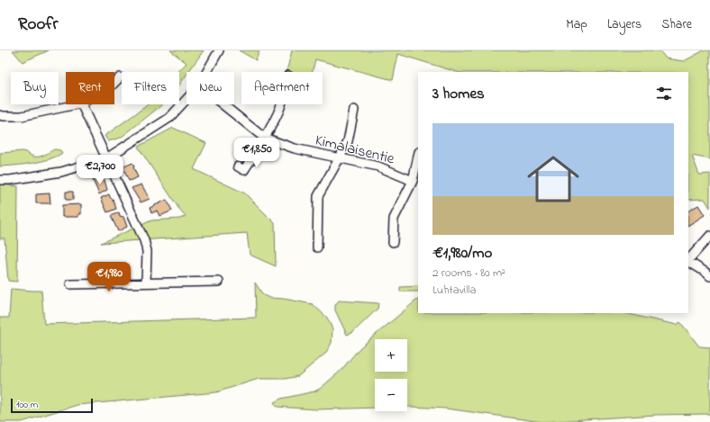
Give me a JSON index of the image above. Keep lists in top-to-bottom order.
{
  "streets": {
    "street": ["Kimalaisentie"]
  },
  "scale_bar": "100 m",
  "page": {
    "header": "Roofr",
    "nav": ["Map", "Layers", "Share"],
    "chip": [
      "Buy",
      "Rent",
      "Filters",
      "New",
      "Apartment"
    ],
    "heading": "3 homes",
    "list": [
      {
        "name": "€1,980/mo",
        "note": "2 rooms · 80 m² · Luhtavilla"
      }
    ],
    "price": ["€1,850", "€2,700", "€1,980"],
    "map_buttons": ["+", "−"],
    "scale": "100 m"
  }
}
